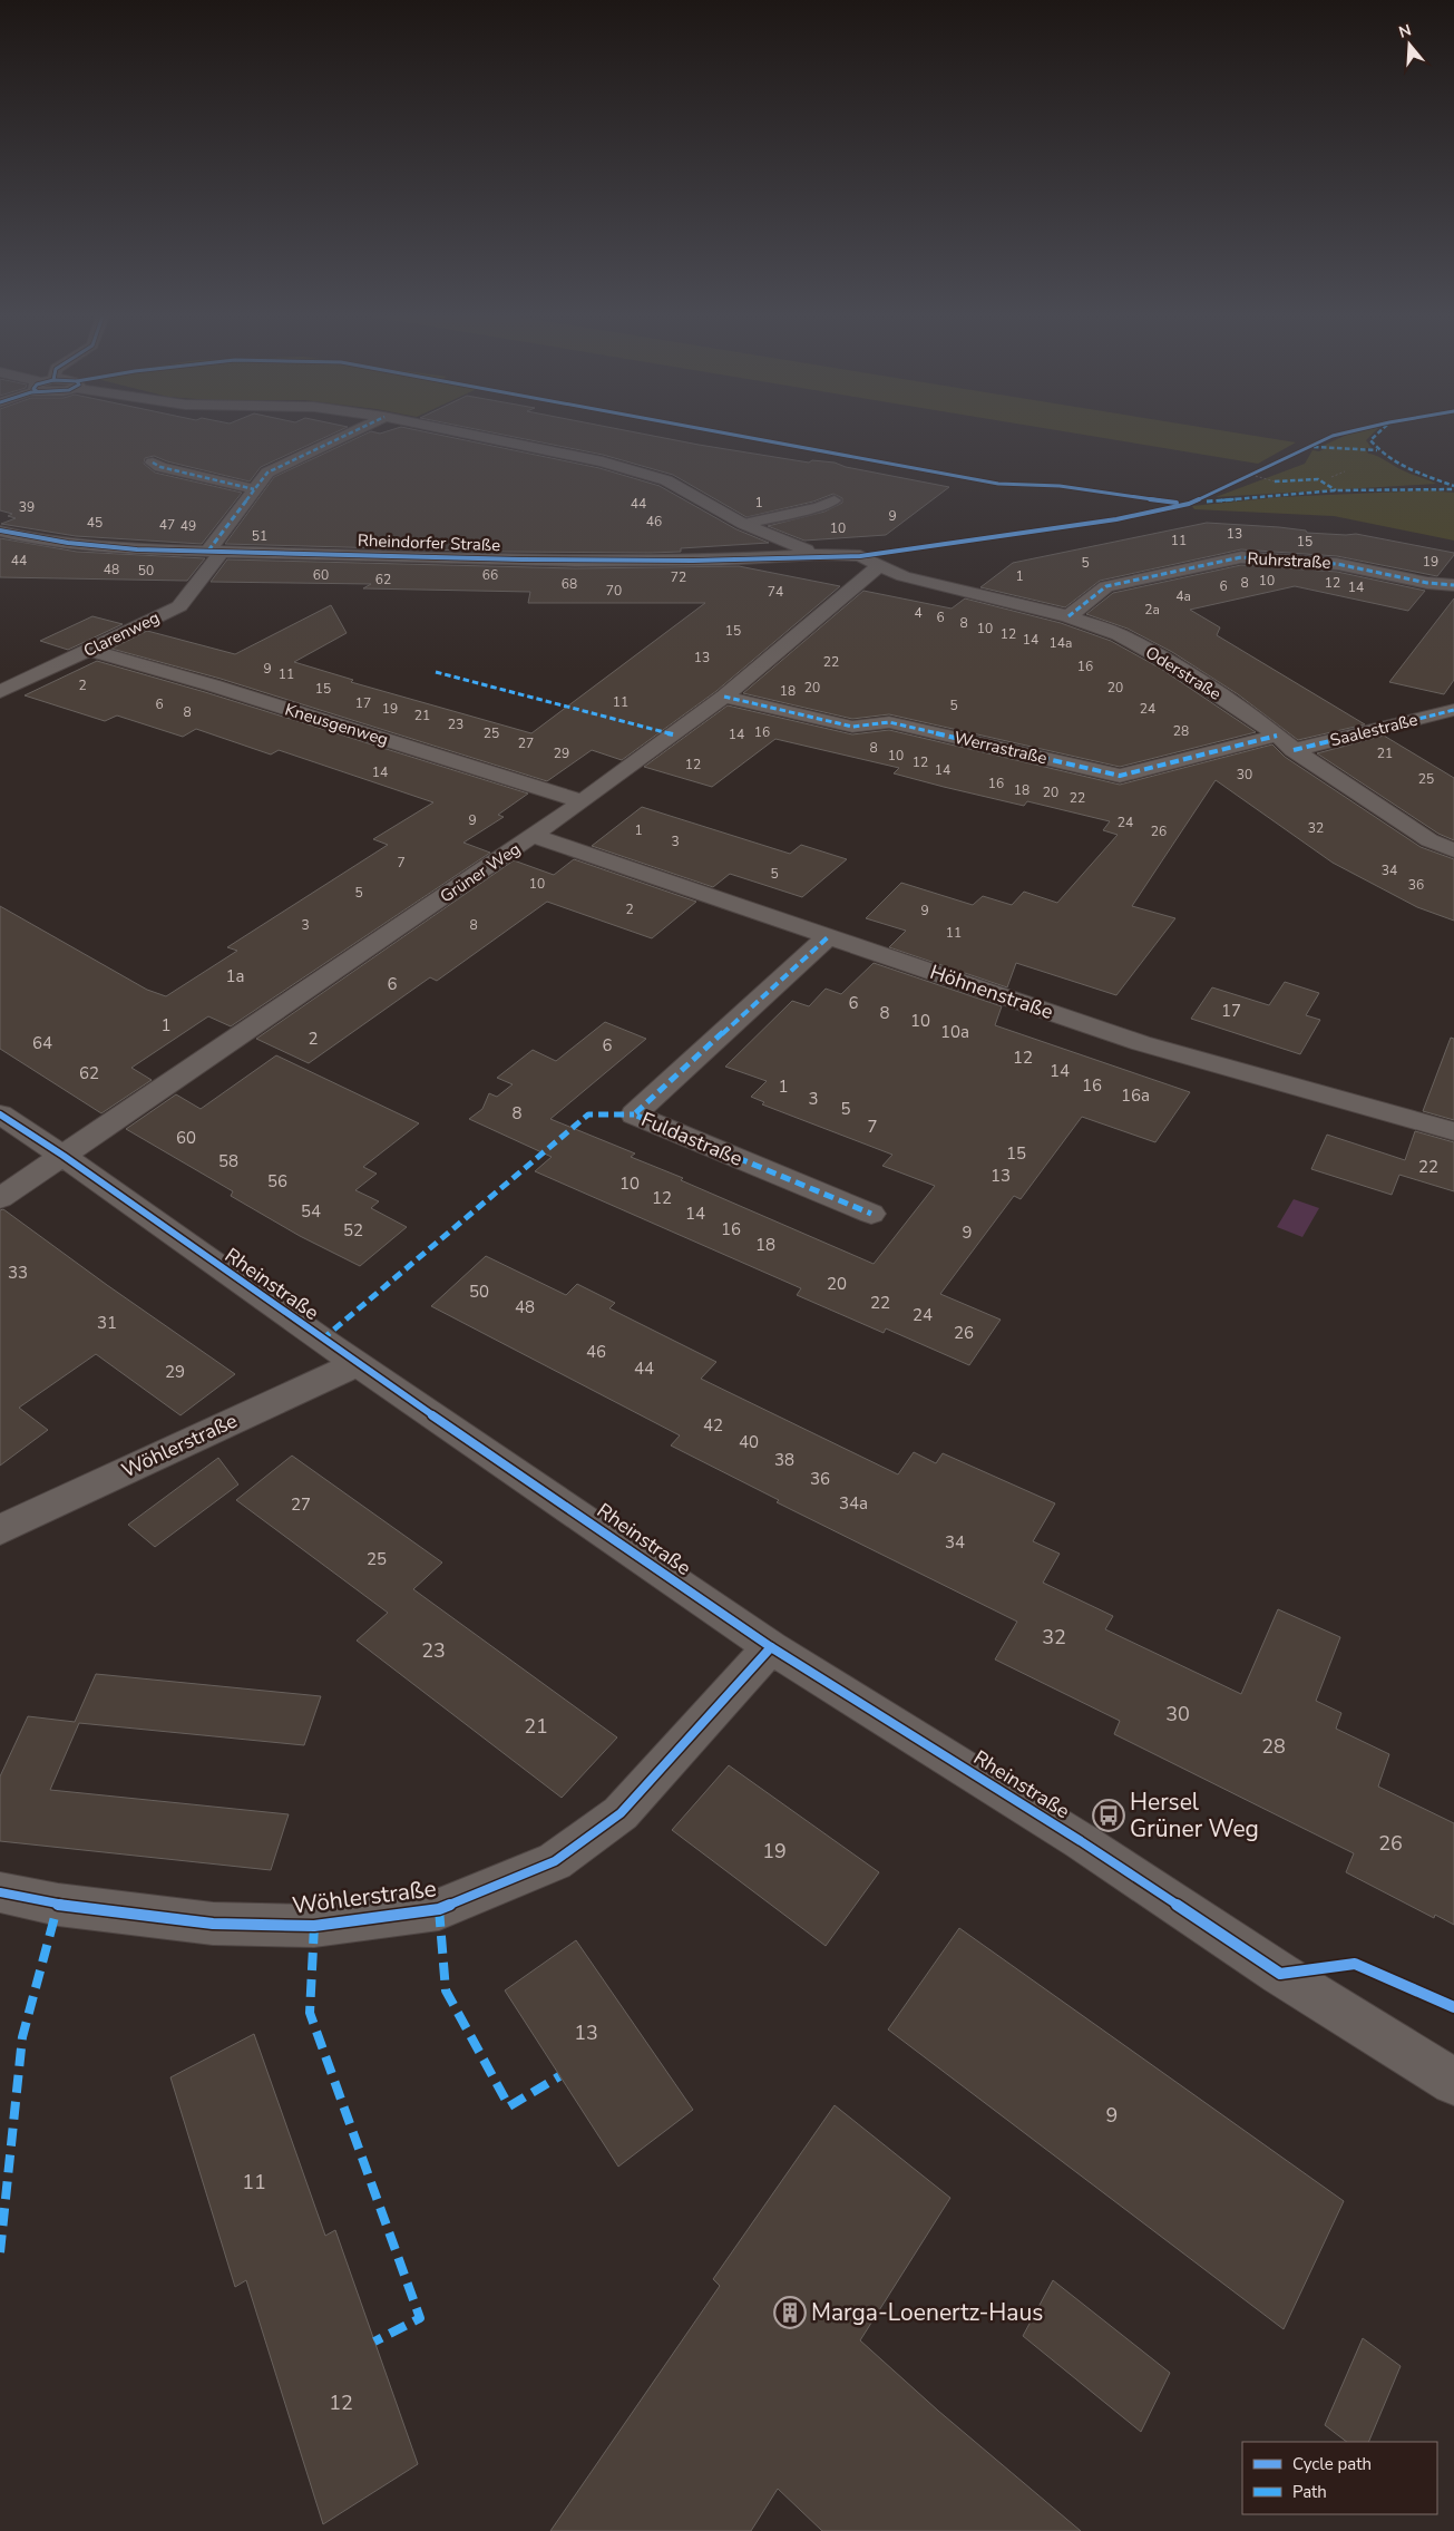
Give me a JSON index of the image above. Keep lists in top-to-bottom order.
{
  "streets": {
    "street": [
      "Rheindorfer Straße",
      "Ruhrstraße",
      "Clarenweg",
      "Oderstraße",
      "Kneusgenweg",
      "Saalestraße",
      "Werrastraße",
      "Grüner Weg",
      "Höhnenstraße",
      "Fuldastraße",
      "Rheinstraße",
      "Wöhlerstraße"
    ]
  },
  "crossings": [
    ["Rheindorfer Straße", "Clarenweg"],
    ["Rheindorfer Straße", "Oderstraße"],
    ["Rheindorfer Straße", "Grüner Weg"],
    ["Ruhrstraße", "Oderstraße"],
    ["Clarenweg", "Kneusgenweg"],
    ["Oderstraße", "Saalestraße"],
    ["Oderstraße", "Werrastraße"],
    ["Oderstraße", "Grüner Weg"],
    ["Kneusgenweg", "Grüner Weg"],
    ["Werrastraße", "Grüner Weg"],
    ["Grüner Weg", "Höhnenstraße"],
    ["Grüner Weg", "Rheinstraße"],
    ["Höhnenstraße", "Fuldastraße"],
    ["Rheinstraße", "Wöhlerstraße"]
  ],
  "places": {
    "bus stop": ["Hersel Grüner Weg"],
    "building": ["Marga-Loenertz-Haus"]
  },
  "house_numbers": [
    "1",
    "44",
    "39",
    "9",
    "46",
    "45",
    "47",
    "49",
    "10",
    "13",
    "51",
    "11",
    "15",
    "44",
    "19",
    "5",
    "48",
    "50",
    "60",
    "66",
    "1",
    "72",
    "62",
    "10",
    "8",
    "12",
    "68",
    "6",
    "14",
    "70",
    "74",
    "4a",
    "2a",
    "4",
    "6",
    "8",
    "10",
    "15",
    "12",
    "14",
    "14a",
    "13",
    "22",
    "16",
    "9",
    "11",
    "2",
    "20",
    "20",
    "15",
    "18",
    "11",
    "17",
    "6",
    "5",
    "19",
    "24",
    "8",
    "21",
    "23",
    "28",
    "16",
    "25",
    "14",
    "27",
    "8",
    "29",
    "21",
    "10",
    "12",
    "12",
    "14",
    "14",
    "30",
    "25",
    "16",
    "18",
    "20",
    "22",
    "9",
    "24",
    "32",
    "1",
    "26",
    "3",
    "7",
    "34",
    "5",
    "10",
    "36",
    "5",
    "2",
    "9",
    "3",
    "8",
    "11",
    "1a",
    "6",
    "6",
    "17",
    "8",
    "10",
    "1",
    "10a",
    "2",
    "64",
    "6",
    "12",
    "14",
    "62",
    "16",
    "1",
    "16a",
    "3",
    "5",
    "8",
    "7",
    "60",
    "15",
    "58",
    "22",
    "13",
    "56",
    "10",
    "12",
    "54",
    "14",
    "16",
    "52",
    "9",
    "18",
    "33",
    "20",
    "50",
    "22",
    "48",
    "24",
    "31",
    "26",
    "46",
    "44",
    "29",
    "42",
    "40",
    "38",
    "36",
    "34a",
    "27",
    "34",
    "25",
    "32",
    "23",
    "30",
    "21",
    "28",
    "26",
    "19",
    "13",
    "9",
    "11",
    "12"
  ],
  "legend": ["Cycle path", "Path"],
  "north": "top"
}
